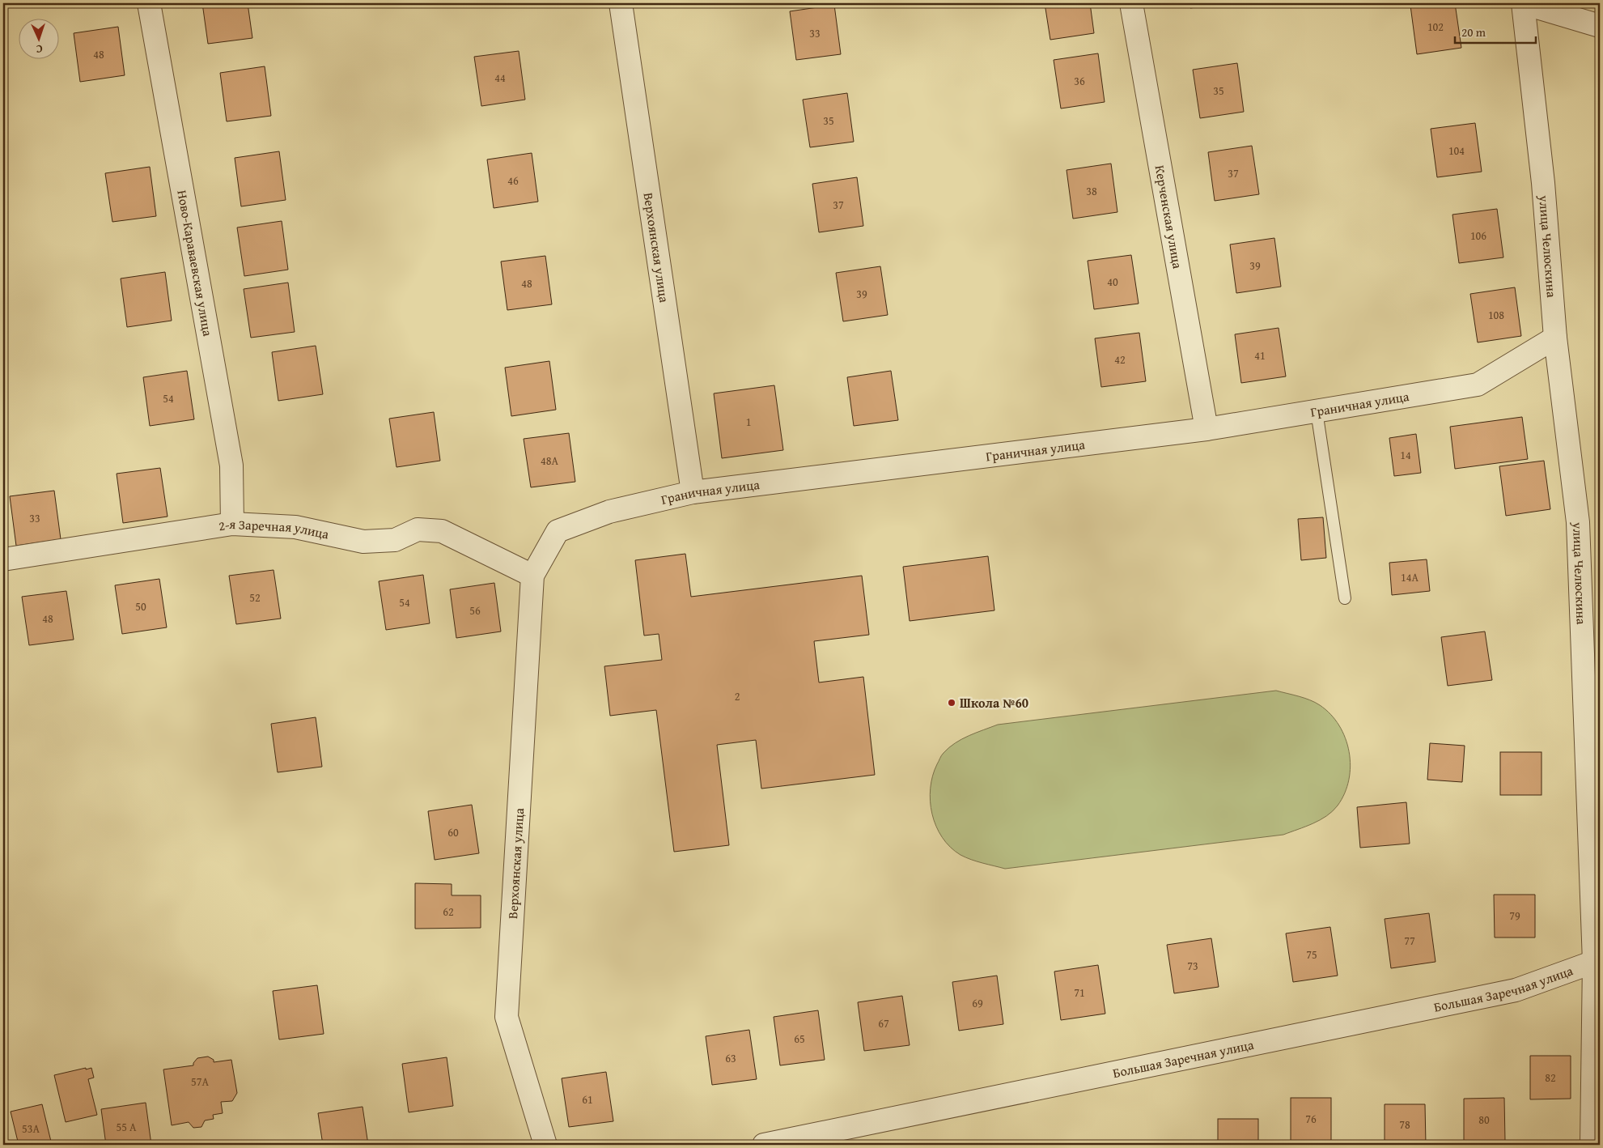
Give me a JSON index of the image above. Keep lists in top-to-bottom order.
{
  "streets": {
    "street": [
      "Керченская улица",
      "улица Челюскина",
      "Верхоянская улица",
      "Ново-Караваевская улица",
      "Граничная улица",
      "2-я Заречная улица",
      "Большая Заречная улица"
    ]
  },
  "crossings": [
    ["Керченская улица", "Граничная улица"],
    ["улица Челюскина", "Граничная улица"],
    ["улица Челюскина", "Большая Заречная улица"],
    ["Верхоянская улица", "Граничная улица"],
    ["Верхоянская улица", "2-я Заречная улица"],
    ["Ново-Караваевская улица", "2-я Заречная улица"],
    ["Граничная улица", "2-я Заречная улица"]
  ],
  "places": ["Школа №60"],
  "house_numbers": [
    "102",
    "33",
    "48",
    "44",
    "36",
    "35",
    "35",
    "104",
    "37",
    "46",
    "38",
    "37",
    "106",
    "39",
    "40",
    "48",
    "39",
    "108",
    "41",
    "42",
    "54",
    "1",
    "14",
    "48А",
    "33",
    "14А",
    "52",
    "54",
    "50",
    "56",
    "48",
    "2",
    "60",
    "62",
    "79",
    "77",
    "75",
    "73",
    "71",
    "69",
    "67",
    "65",
    "63",
    "82",
    "57А",
    "61",
    "76",
    "80",
    "78",
    "55 А",
    "53А"
  ],
  "scale_bar": "20 m",
  "north": "bottom"
}
